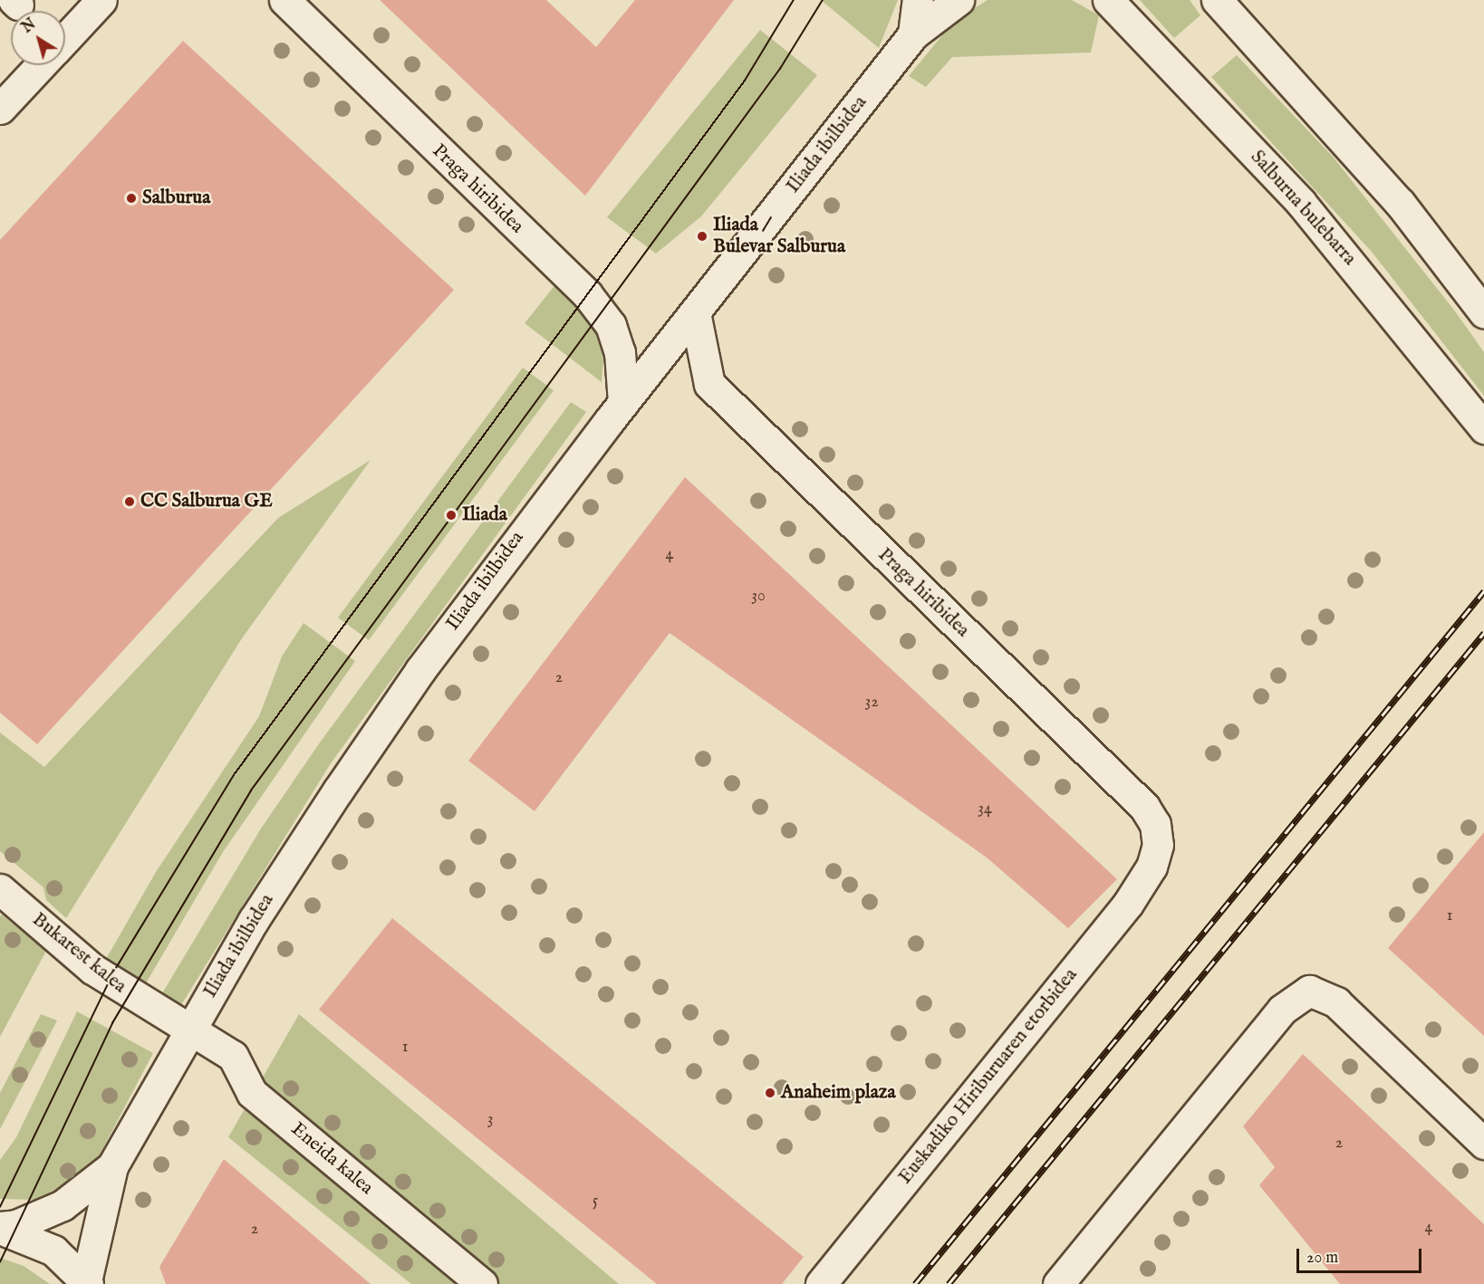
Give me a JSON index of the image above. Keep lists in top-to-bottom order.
{
  "streets": {
    "street": [
      "Iliada ibilbidea",
      "Praga hiribidea",
      "Salburua bulebarra",
      "Bukarest kalea",
      "Euskadiko Hiriburuaren etorbidea",
      "Eneida kalea"
    ]
  },
  "crossings": [
    ["Iliada ibilbidea", "Praga hiribidea"],
    ["Iliada ibilbidea", "Bukarest kalea"],
    ["Iliada ibilbidea", "Eneida kalea"],
    ["Praga hiribidea", "Euskadiko Hiriburuaren etorbidea"],
    ["Bukarest kalea", "Eneida kalea"]
  ],
  "places": [
    "Salburua",
    "Iliada / Bulevar Salburua",
    "CC Salburua GE",
    "Iliada",
    "Anaheim plaza"
  ],
  "house_numbers": [
    "4",
    "30",
    "2",
    "32",
    "34",
    "1",
    "1",
    "3",
    "2",
    "5",
    "4",
    "2"
  ],
  "scale_bar": "20 m",
  "north": "top left"
}
